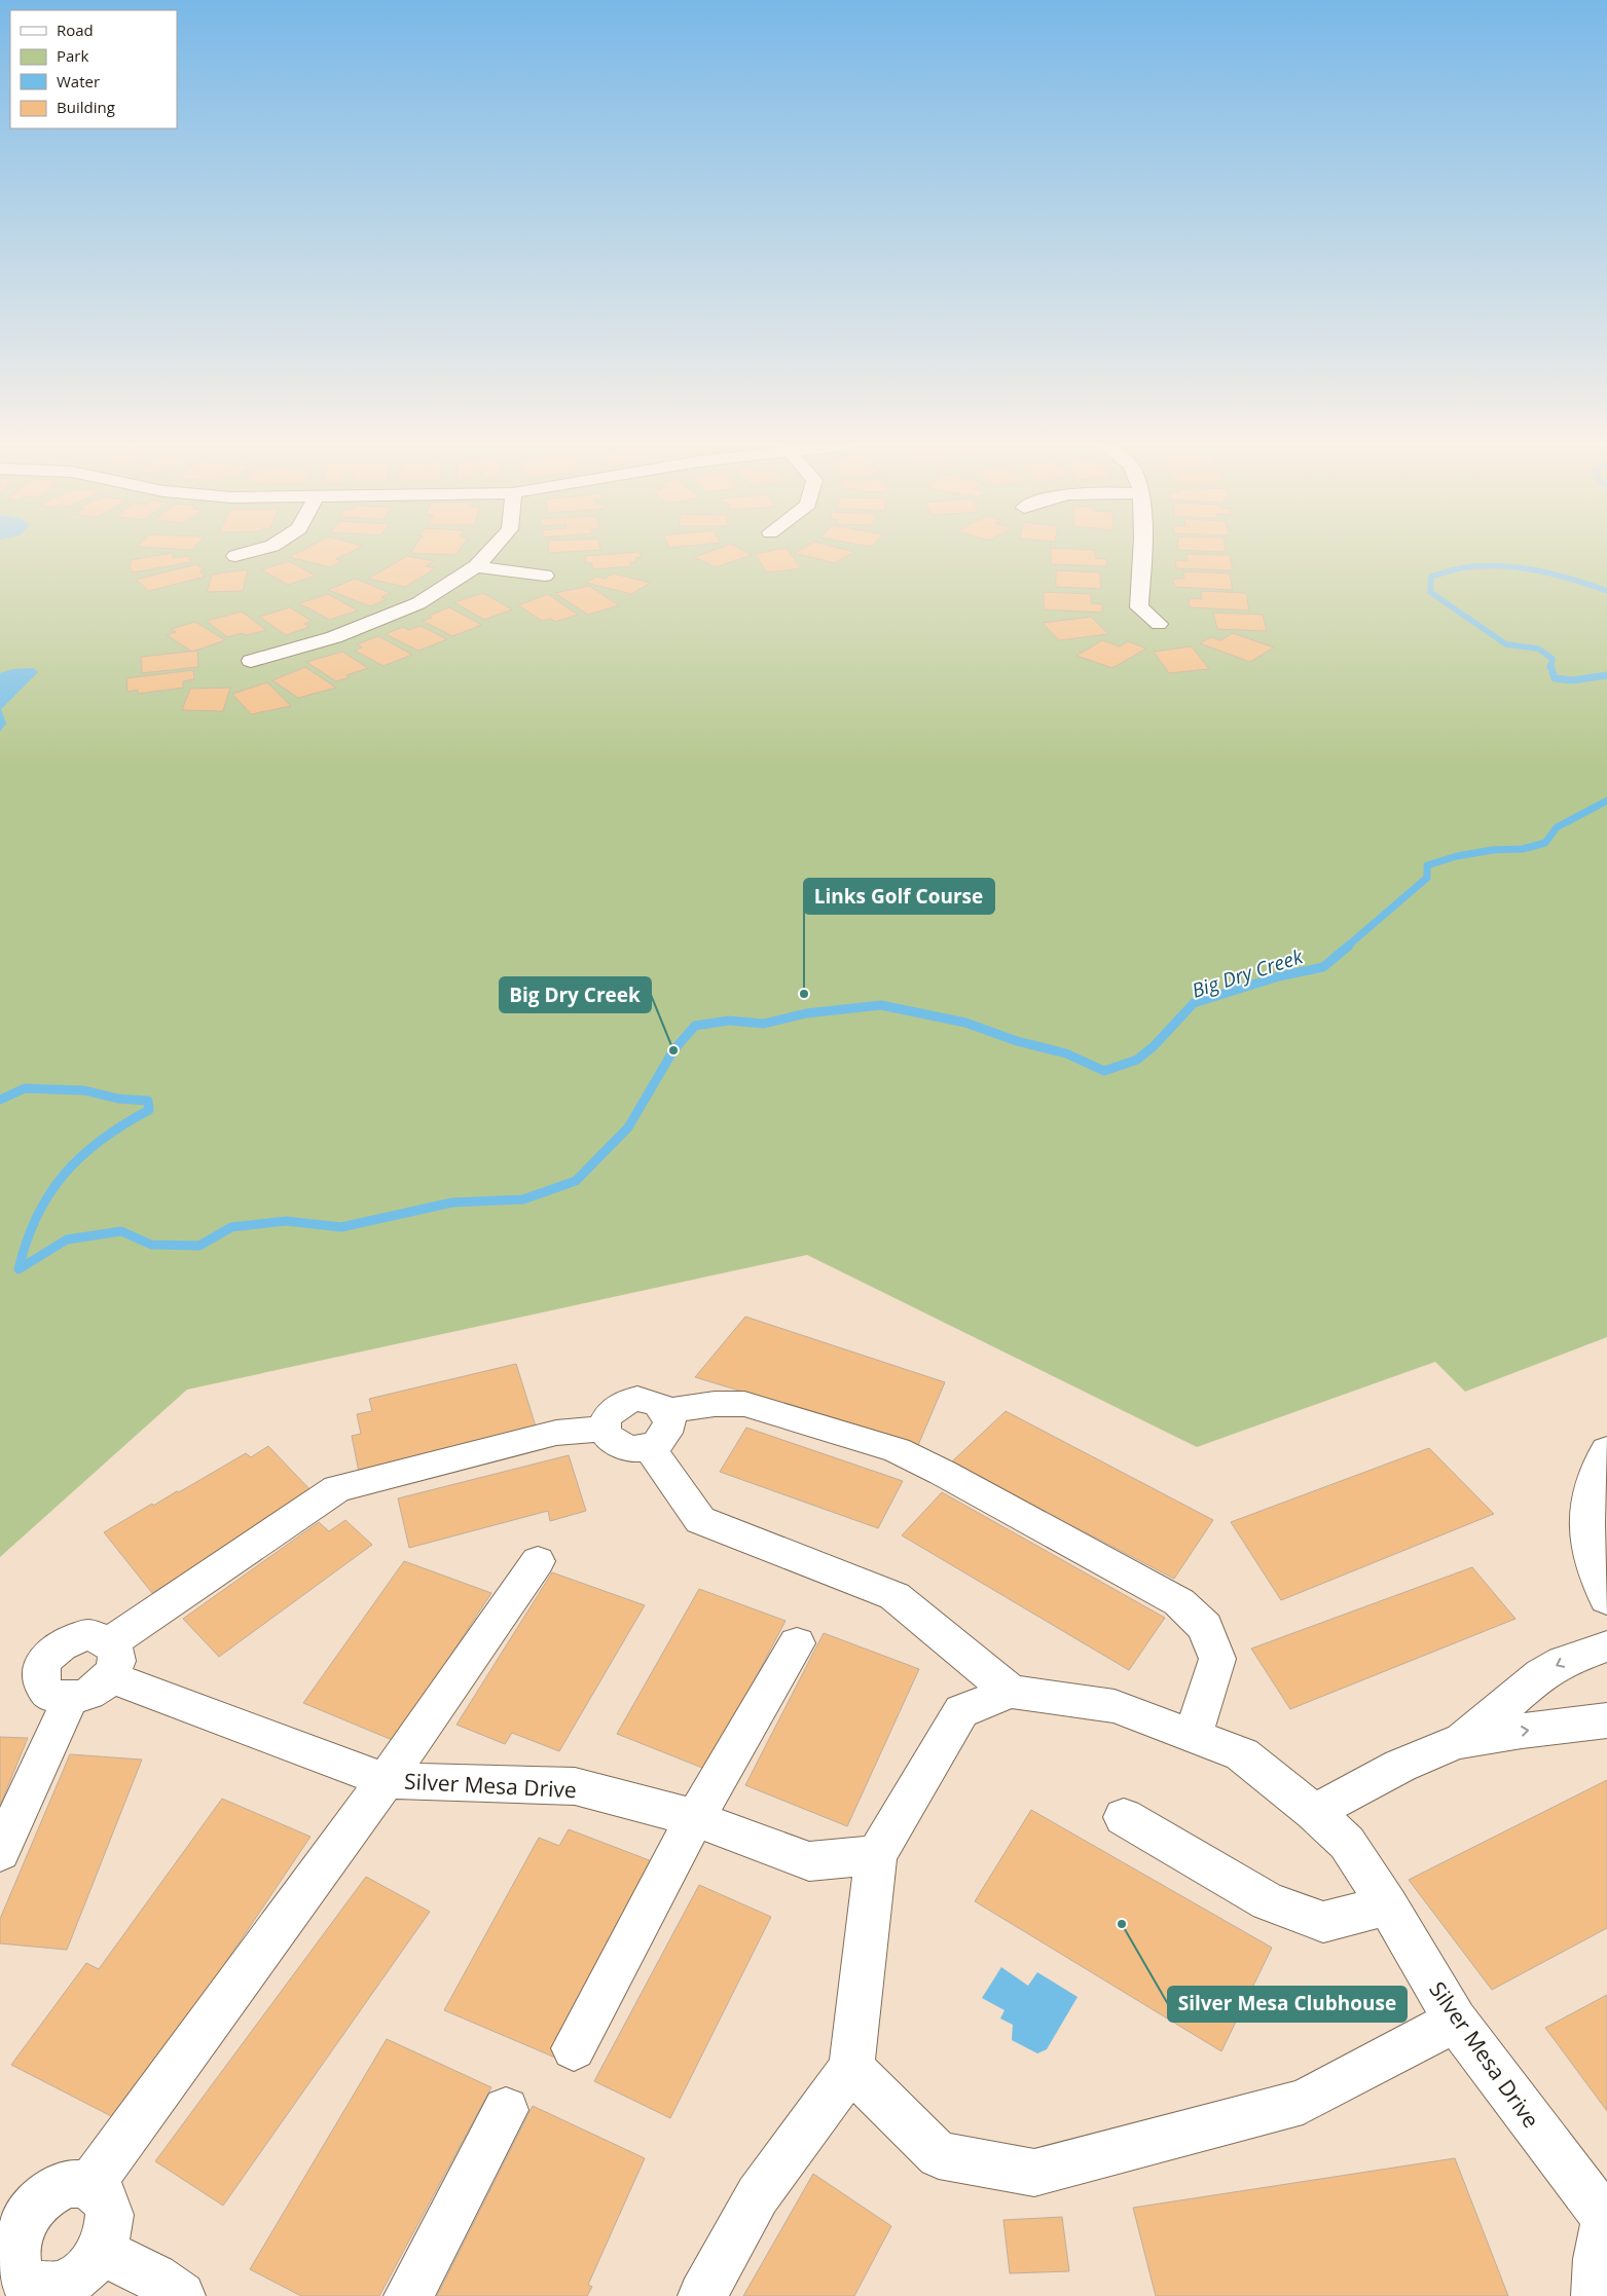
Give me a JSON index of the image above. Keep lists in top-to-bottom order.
{
  "streets": {
    "street": ["Silver Mesa Drive"]
  },
  "water": ["Big Dry Creek"],
  "places": ["Links Golf Course", "Big Dry Creek", "Silver Mesa Clubhouse"],
  "legend": [
    "Road",
    "Park",
    "Water",
    "Building"
  ]
}
